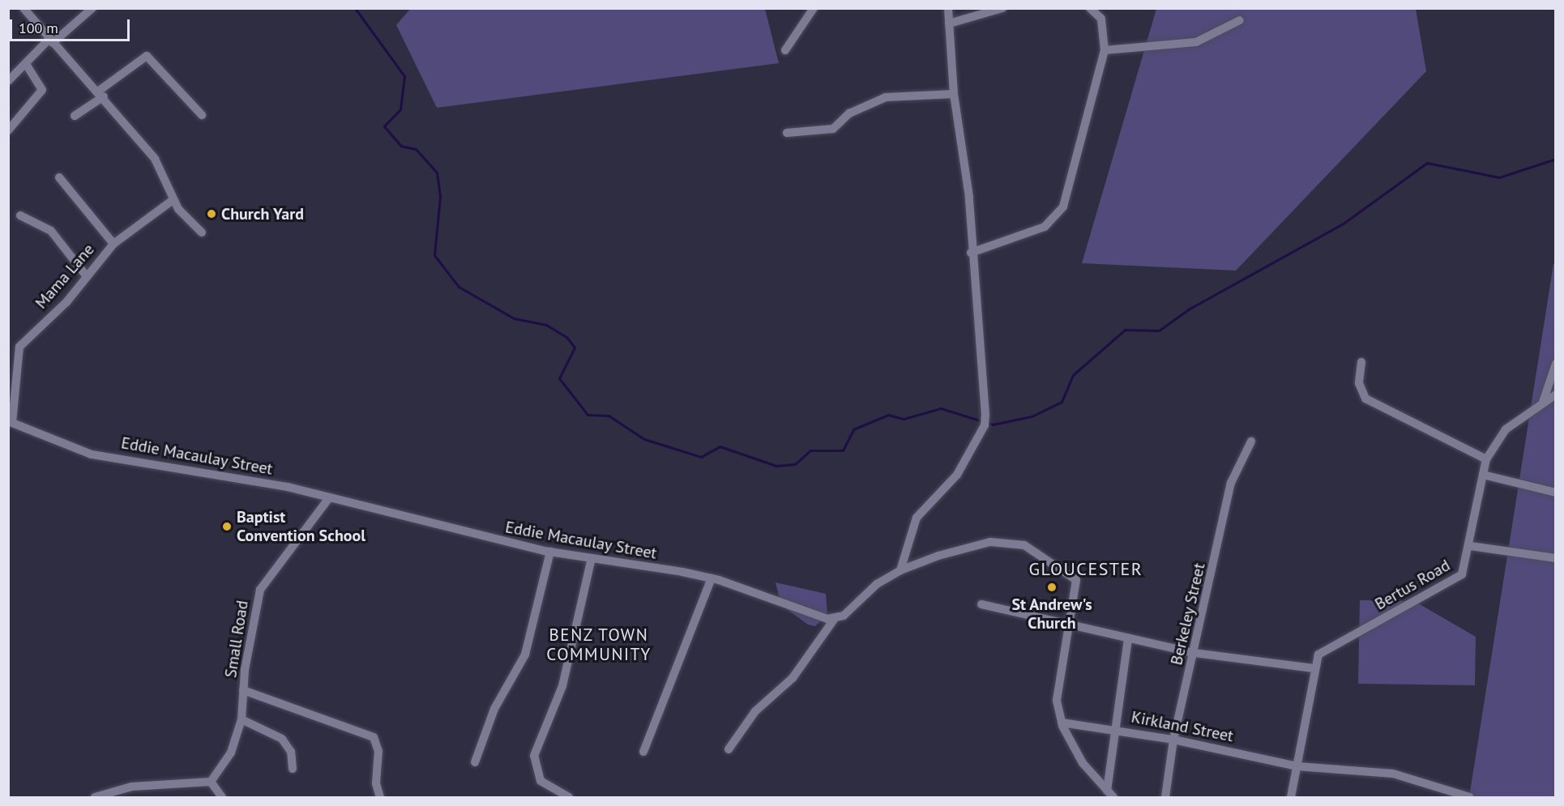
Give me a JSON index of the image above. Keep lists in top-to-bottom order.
{
  "streets": {
    "street": [
      "Mama Lane",
      "Eddie Macaulay Street",
      "Bertus Road",
      "Berkeley Street",
      "Small Road",
      "Kirkland Street"
    ]
  },
  "crossings": [
    ["Mama Lane", "Eddie Macaulay Street"],
    ["Eddie Macaulay Street", "Small Road"],
    ["Bertus Road", "Kirkland Street"],
    ["Berkeley Street", "Kirkland Street"]
  ],
  "districts": ["GLOUCESTER", "BENZ TOWN COMMUNITY"],
  "places": ["Church Yard", "Baptist Convention School", "St Andrew's Church"],
  "scale_bar": "100 m"
}
